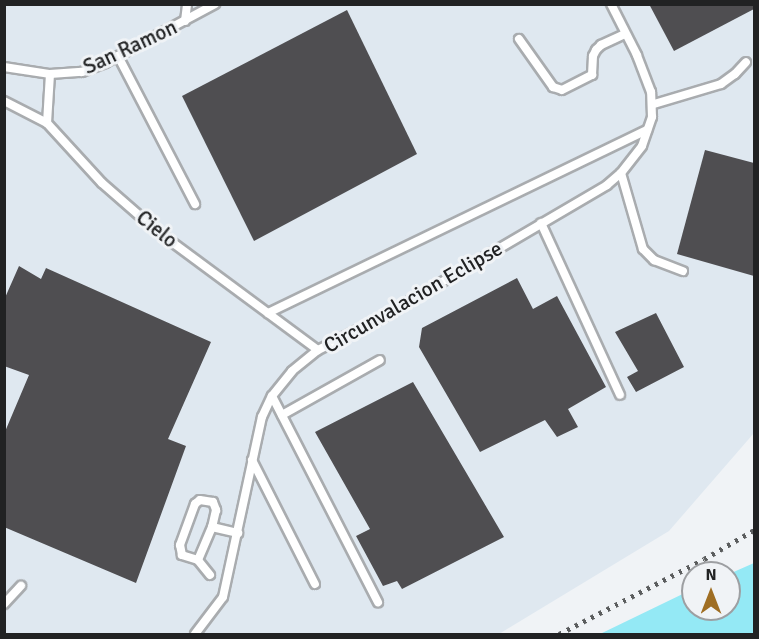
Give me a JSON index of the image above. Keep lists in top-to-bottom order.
{
  "streets": {
    "lane": ["San Ramon", "Cielo", "Circunvalacion Eclipse"]
  },
  "crossings": [
    ["Cielo", "Circunvalacion Eclipse"]
  ],
  "north": "top"
}
